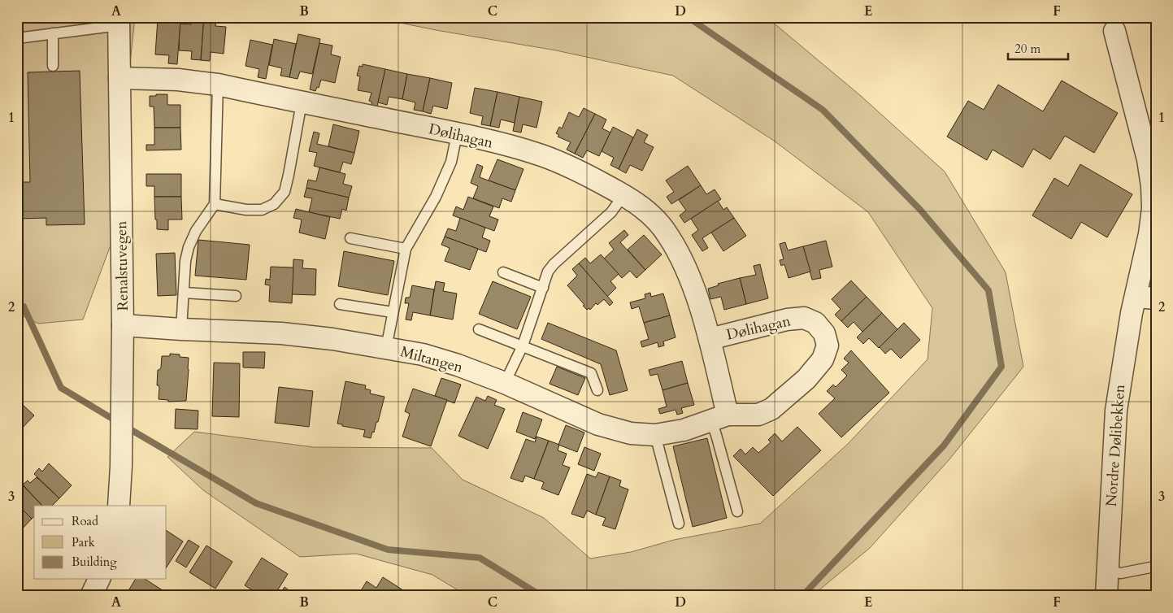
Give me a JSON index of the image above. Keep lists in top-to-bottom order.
{
  "streets": {
    "street": [
      "Dølihagan",
      "Renalstuvegen",
      "Miltangen",
      "Nordre Dølibekken"
    ]
  },
  "crossings": [
    ["Dølihagan", "Renalstuvegen"],
    ["Dølihagan", "Miltangen"],
    ["Renalstuvegen", "Miltangen"]
  ],
  "legend": ["Road", "Park", "Building"],
  "scale_bar": "20 m",
  "grid": {
    "columns": [
      "A",
      "B",
      "C",
      "D",
      "E",
      "F"
    ],
    "rows": ["1", "2", "3"]
  }
}
